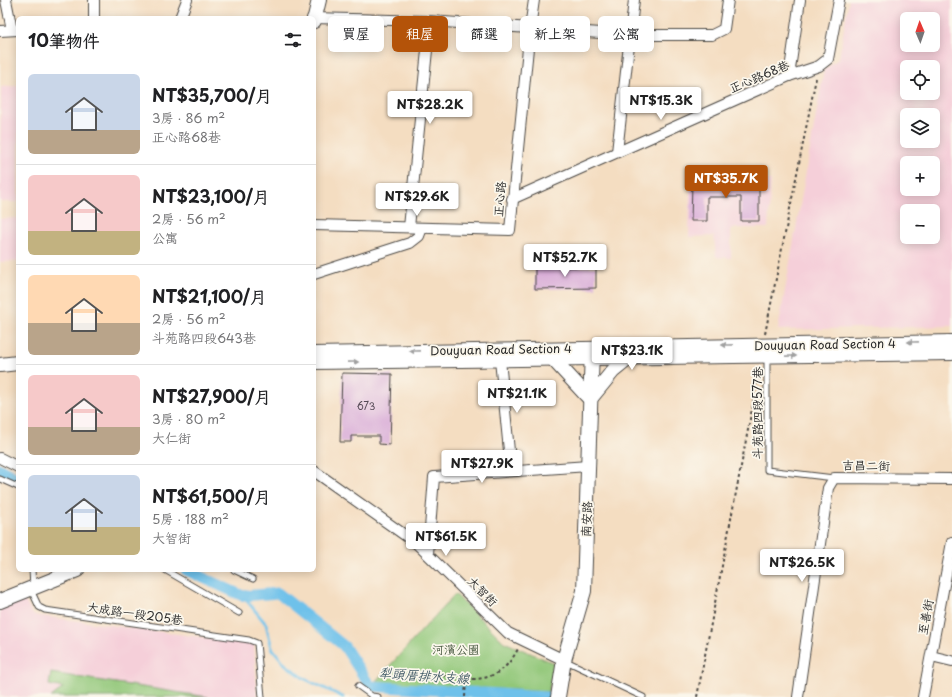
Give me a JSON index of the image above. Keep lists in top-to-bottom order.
{
  "streets": {
    "main road": ["Douyuan Road Section 4", "南安路"],
    "street": [
      "正心路68巷",
      "正心路",
      "吉昌二街",
      "大智街",
      "至善街"
    ],
    "lane": ["斗苑路四段577巷", "大成路一段205巷"]
  },
  "crossings": [
    ["正心路68巷", "正心路"],
    ["Douyuan Road Section 4", "斗苑路四段577巷"],
    ["Douyuan Road Section 4", "南安路"],
    ["斗苑路四段577巷", "吉昌二街"],
    ["南安路", "大智街"]
  ],
  "water": ["犁頭厝排水支線"],
  "parks": ["河濱公園"],
  "house_numbers": ["673"],
  "north": "top",
  "page": {
    "map_buttons": ["+", "−"],
    "chip": [
      "買屋",
      "租屋",
      "篩選",
      "新上架",
      "公寓"
    ],
    "heading": "10筆物件",
    "list": [
      {
        "name": "NT$35,700/月",
        "note": "3房 · 86 m² · 正心路68巷"
      },
      {
        "name": "NT$23,100/月",
        "note": "2房 · 56 m² · 公寓"
      },
      {
        "name": "NT$21,100/月",
        "note": "2房 · 56 m² · 斗苑路四段643巷"
      },
      {
        "name": "NT$27,900/月",
        "note": "3房 · 80 m² · 大仁街"
      },
      {
        "name": "NT$61,500/月",
        "note": "5房 · 188 m² · 大智街"
      }
    ],
    "price": [
      "NT$15.3K",
      "NT$28.2K",
      "NT$35.7K",
      "NT$29.6K",
      "NT$52.7K",
      "NT$23.1K",
      "NT$21.1K",
      "NT$27.9K",
      "NT$61.5K",
      "NT$26.5K"
    ]
  }
}
